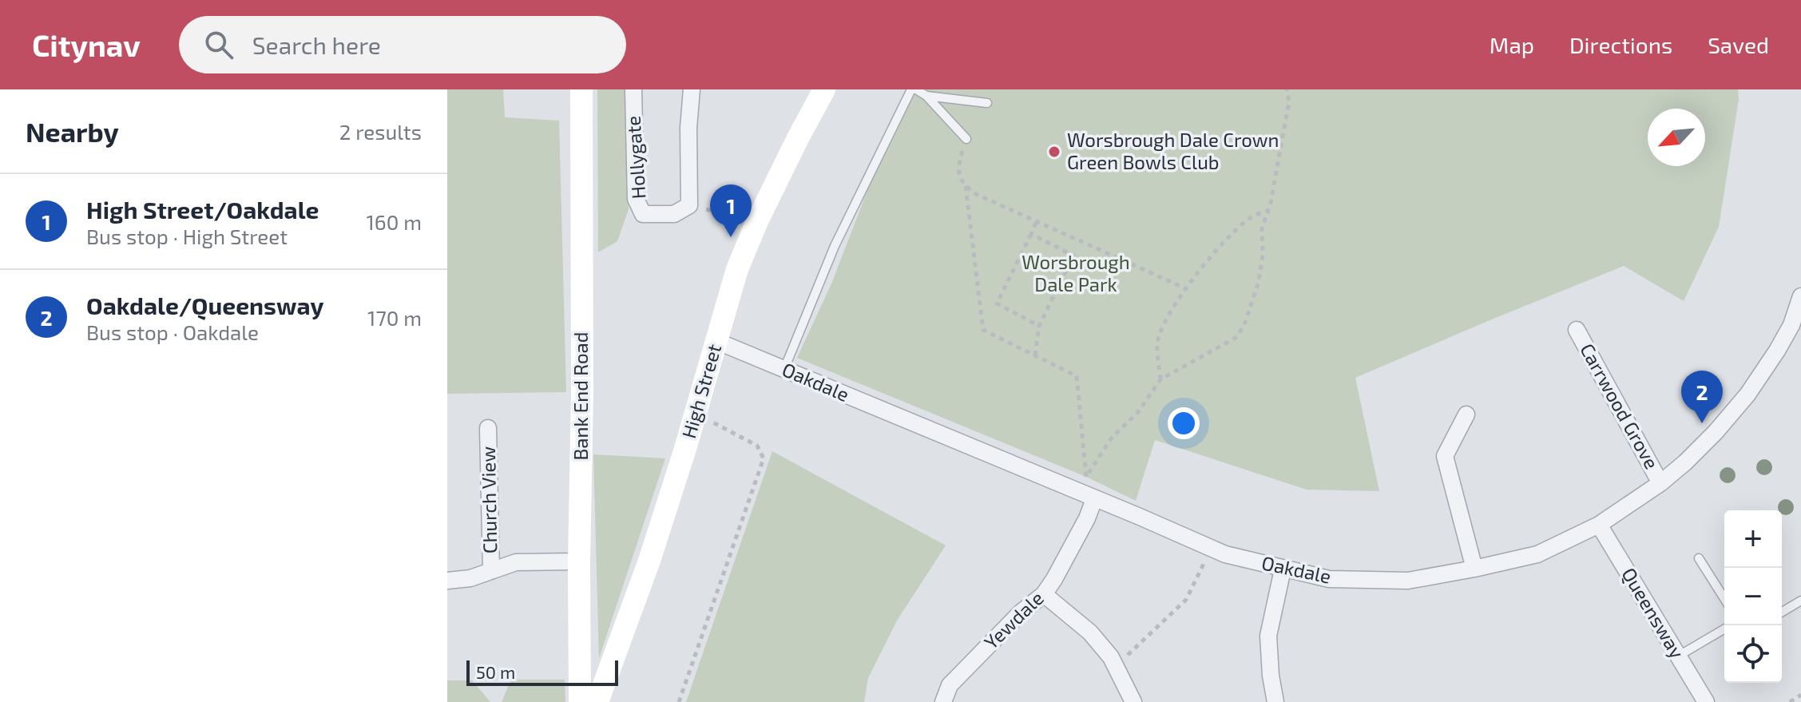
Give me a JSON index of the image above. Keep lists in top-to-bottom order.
{
  "streets": {
    "street": [
      "Hollygate",
      "Oakdale",
      "High Street",
      "Bank End Road",
      "Carrwood Grove",
      "Church View",
      "Queensway",
      "Yewdale"
    ]
  },
  "crossings": [
    ["Oakdale", "High Street"],
    ["Oakdale", "Carrwood Grove"],
    ["Oakdale", "Queensway"],
    ["Oakdale", "Yewdale"],
    ["Bank End Road", "Church View"]
  ],
  "parks": ["Worsbrough Dale Park"],
  "places": ["Worsbrough Dale Crown Green Bowls Club"],
  "scale_bar": "50 m",
  "north": "bottom left",
  "page": {
    "header": "Citynav",
    "search": "Search here",
    "nav": ["Map", "Directions", "Saved"],
    "heading": ["Nearby", "2 results"],
    "list": [
      {
        "mark": "1",
        "name": "High Street/Oakdale",
        "note": "Bus stop · High Street",
        "value": "160 m"
      },
      {
        "mark": "2",
        "name": "Oakdale/Queensway",
        "note": "Bus stop · Oakdale",
        "value": "170 m"
      }
    ],
    "pins": ["1", "2"],
    "map_buttons": ["+", "−"],
    "scale": "50 m"
  }
}
